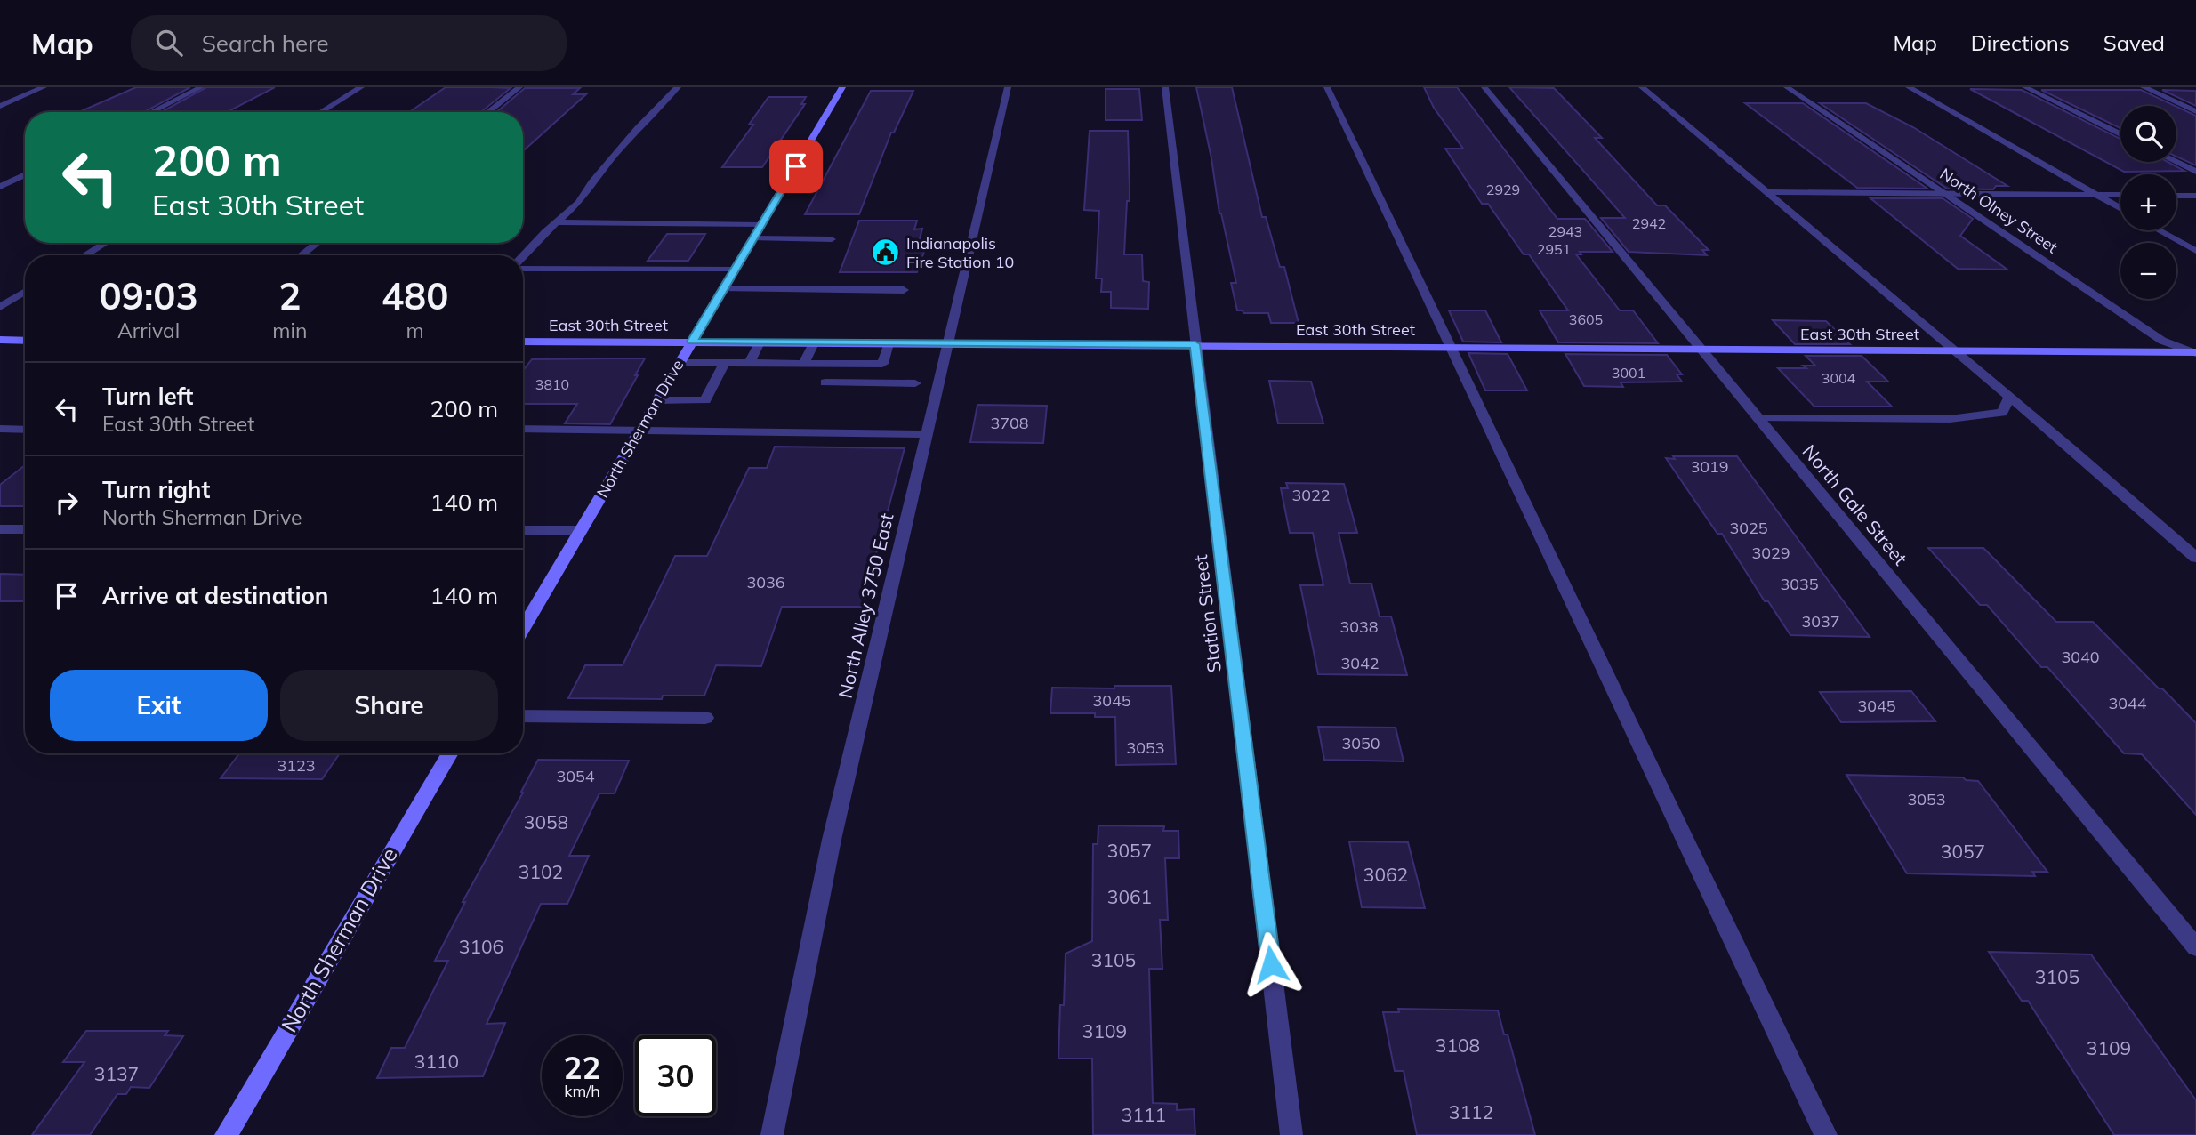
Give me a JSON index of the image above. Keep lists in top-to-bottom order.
{
  "streets": {
    "main road": ["East 30th Street", "North Sherman Drive"],
    "street": [
      "North Olney Street",
      "North Gale Street",
      "North Alley 3750 East",
      "Station Street"
    ]
  },
  "crossings": [
    ["North Olney Street", "East 30th Street"],
    ["East 30th Street", "North Sherman Drive"],
    ["East 30th Street", "North Gale Street"],
    ["East 30th Street", "North Alley 3750 East"],
    ["East 30th Street", "Station Street"]
  ],
  "places": {
    "public building": ["Indianapolis Fire Station 10"]
  },
  "house_numbers": [
    "2929",
    "2942",
    "2943",
    "2951",
    "3605",
    "3001",
    "3004",
    "3810",
    "3708",
    "3019",
    "3022",
    "3025",
    "3029",
    "3036",
    "3035",
    "3037",
    "3038",
    "3040",
    "3042",
    "3045",
    "3044",
    "3045",
    "3050",
    "3053",
    "3123",
    "3054",
    "3053",
    "3058",
    "3057",
    "3057",
    "3102",
    "3062",
    "3061",
    "3106",
    "3105",
    "3105",
    "3109",
    "3108",
    "3109",
    "3110",
    "3137",
    "3112",
    "3111"
  ],
  "page": {
    "header": "Map",
    "search": "Search here",
    "nav": ["Map", "Directions", "Saved"],
    "map_buttons": ["+", "−"],
    "turn": ["200 m", "East 30th Street"],
    "eta": [
      "09:03",
      "Arrival",
      "2",
      "min",
      "480",
      "m"
    ],
    "list": [
      {
        "name": "Turn left",
        "note": "East 30th Street",
        "value": "200 m"
      },
      {
        "name": "Turn right",
        "note": "North Sherman Drive",
        "value": "140 m"
      },
      {
        "name": "Arrive at destination",
        "value": "140 m"
      }
    ],
    "buttons": ["Exit", "Share"],
    "speed": "22 km/h",
    "limit": "30"
  }
}
